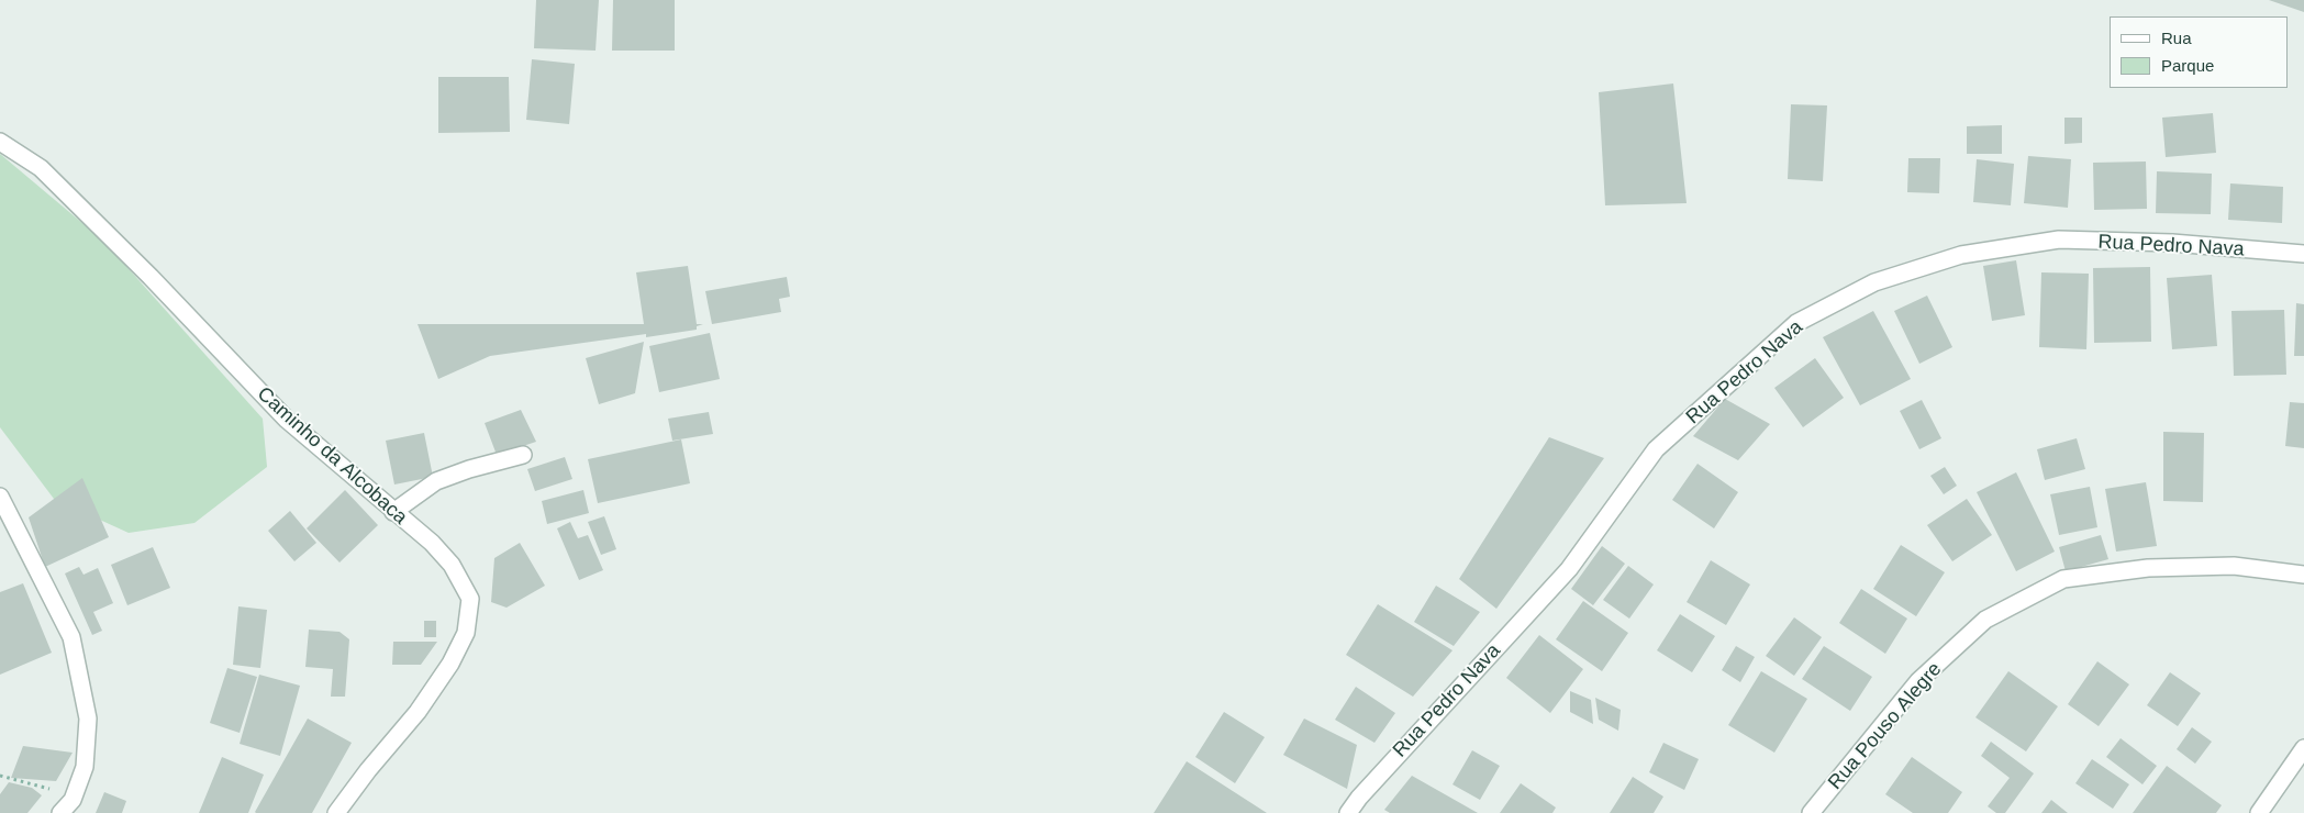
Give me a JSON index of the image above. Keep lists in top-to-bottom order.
{
  "streets": {
    "street": ["Rua Pedro Nava", "Caminho da Alcobaca", "Rua Pouso Alegre"]
  },
  "legend": ["Rua", "Parque"]
}
